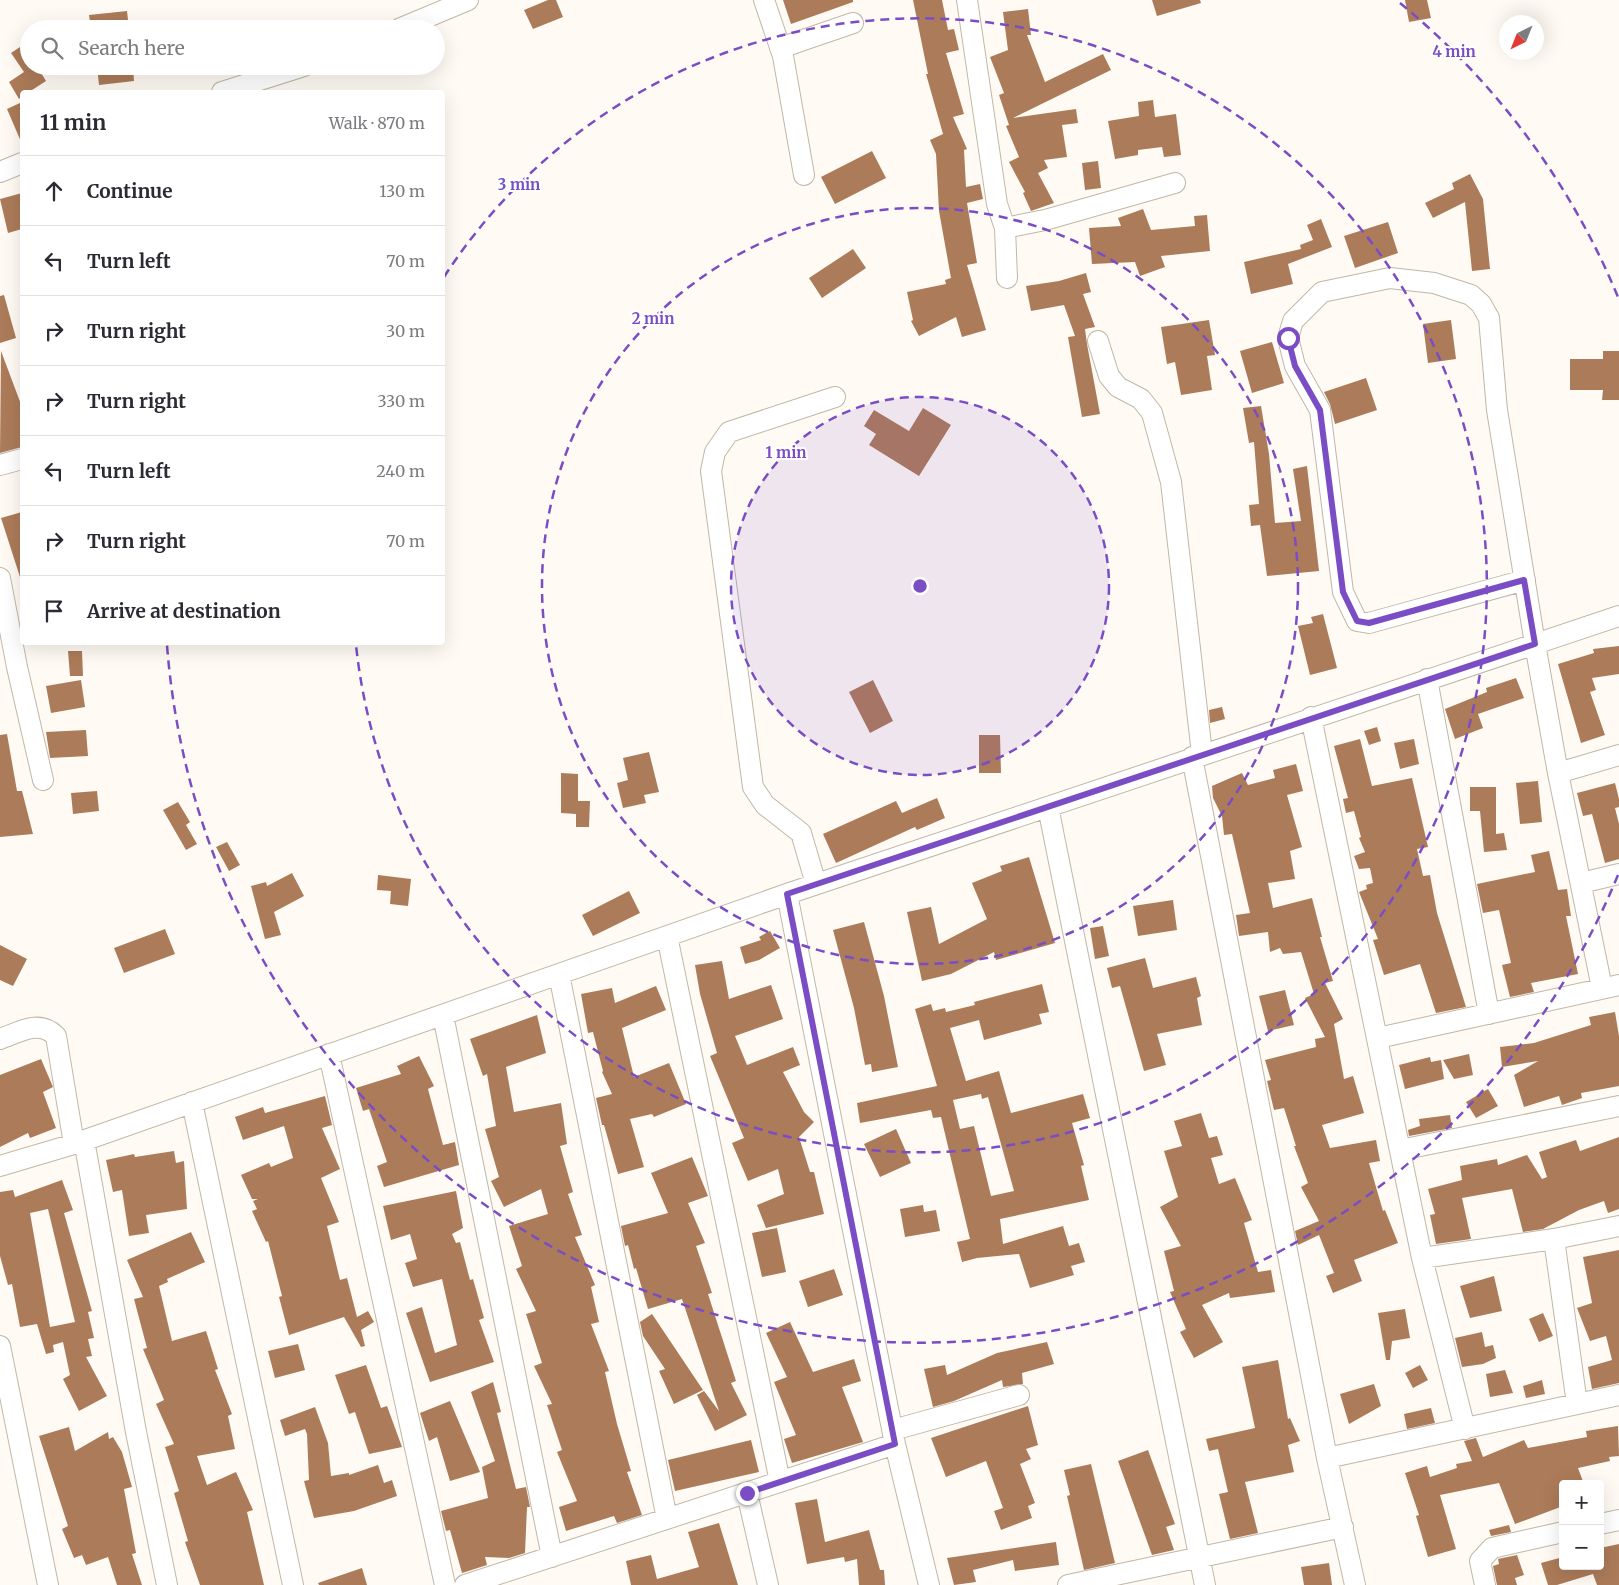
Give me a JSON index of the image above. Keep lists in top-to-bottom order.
{
  "north": "bottom left",
  "page": {
    "search": "Search here",
    "heading": ["11 min", "Walk · 870 m"],
    "list": [
      ["Continue", "130 m"],
      ["Turn left", "70 m"],
      ["Turn right", "30 m"],
      ["Turn right", "330 m"],
      ["Turn left", "240 m"],
      ["Turn right", "70 m"],
      "Arrive at destination"
    ],
    "map_buttons": ["+", "−"]
  },
  "rings": [
    "4 min",
    "3 min",
    "2 min",
    "1 min"
  ]
}
